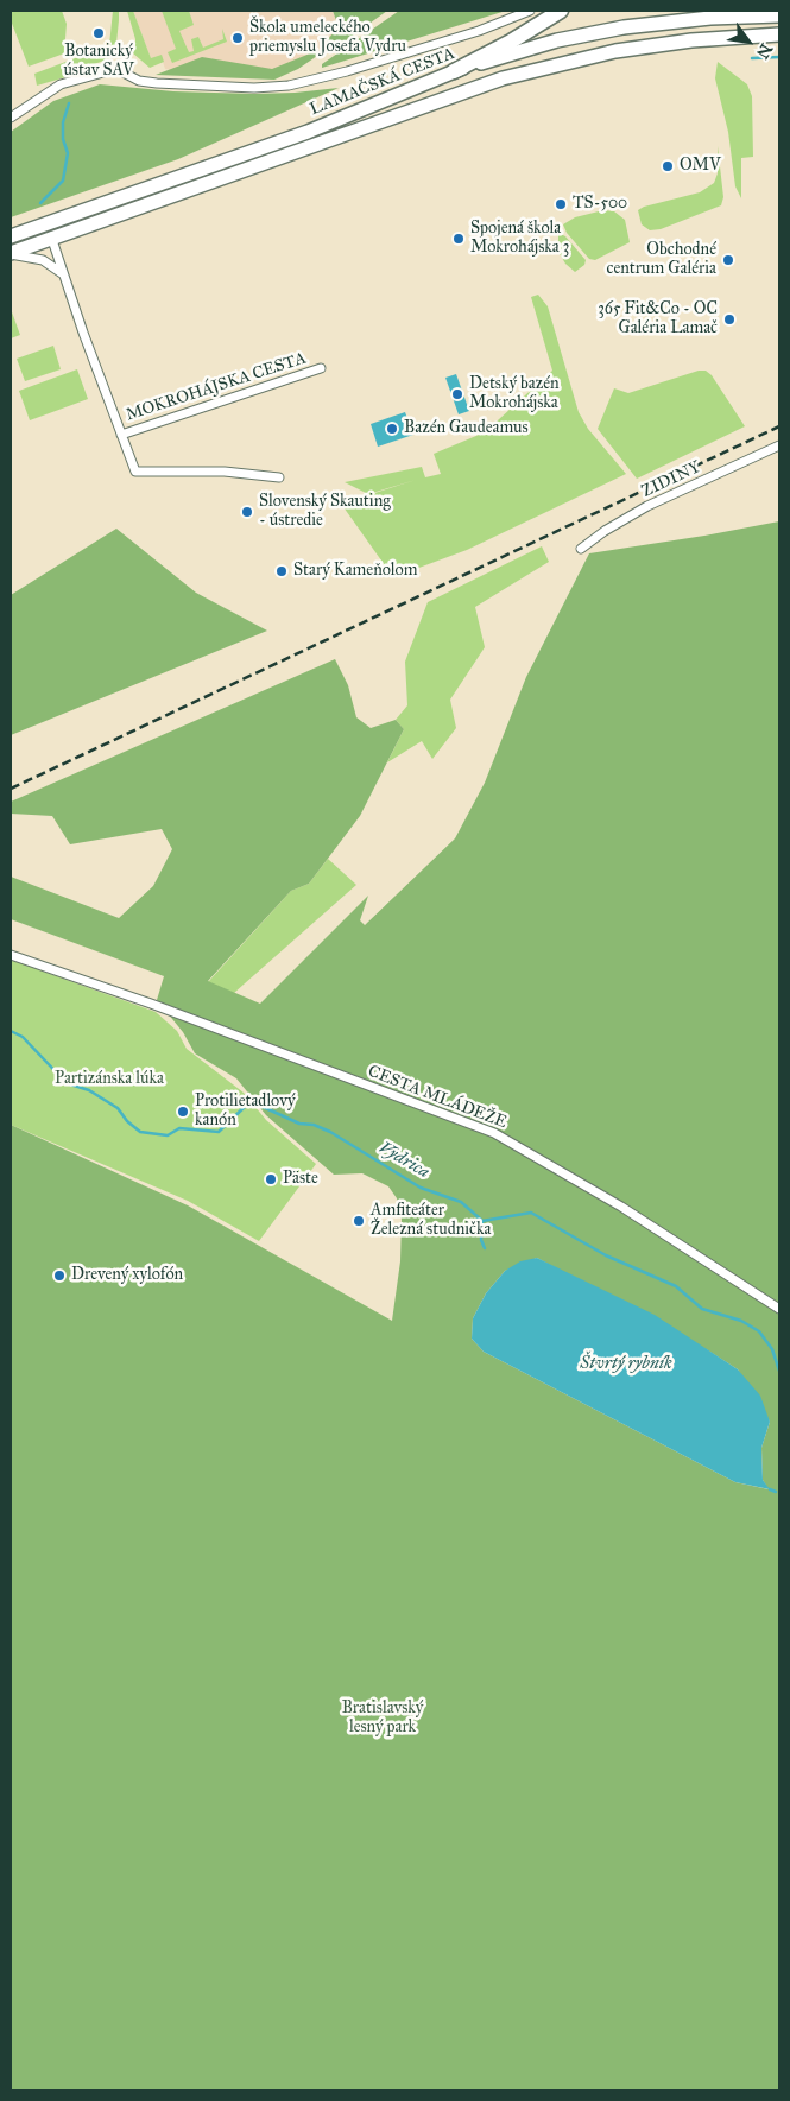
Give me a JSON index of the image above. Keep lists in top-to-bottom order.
{
  "streets": {
    "main road": ["LAMAČSKÁ CESTA"],
    "street": ["MOKROHÁJSKA CESTA", "ZIDINY", "CESTA MLÁDEŽE"]
  },
  "crossings": [
    ["LAMAČSKÁ CESTA", "MOKROHÁJSKA CESTA"]
  ],
  "water": ["Vydrica", "Štvrtý rybník"],
  "parks": ["Partizánska lúka", "Bratislavský lesný park"],
  "places": [
    "Botanický ústav SAV",
    "Škola umeleckého priemyslu Josefa Vydru",
    "OMV",
    "TS-500",
    "Spojená škola Mokrohájska 3",
    "Obchodné centrum Galéria",
    "365 Fit&Co - OC Galéria Lamač",
    "Detský bazén Mokrohájska",
    "Bazén Gaudeamus",
    "Slovenský Skauting - ústredie",
    "Starý Kameňolom",
    "Protilietadlový kanón",
    "Päste",
    "Amfiteáter Železná studnička",
    "Drevený xylofón"
  ],
  "north": "bottom right"
}
